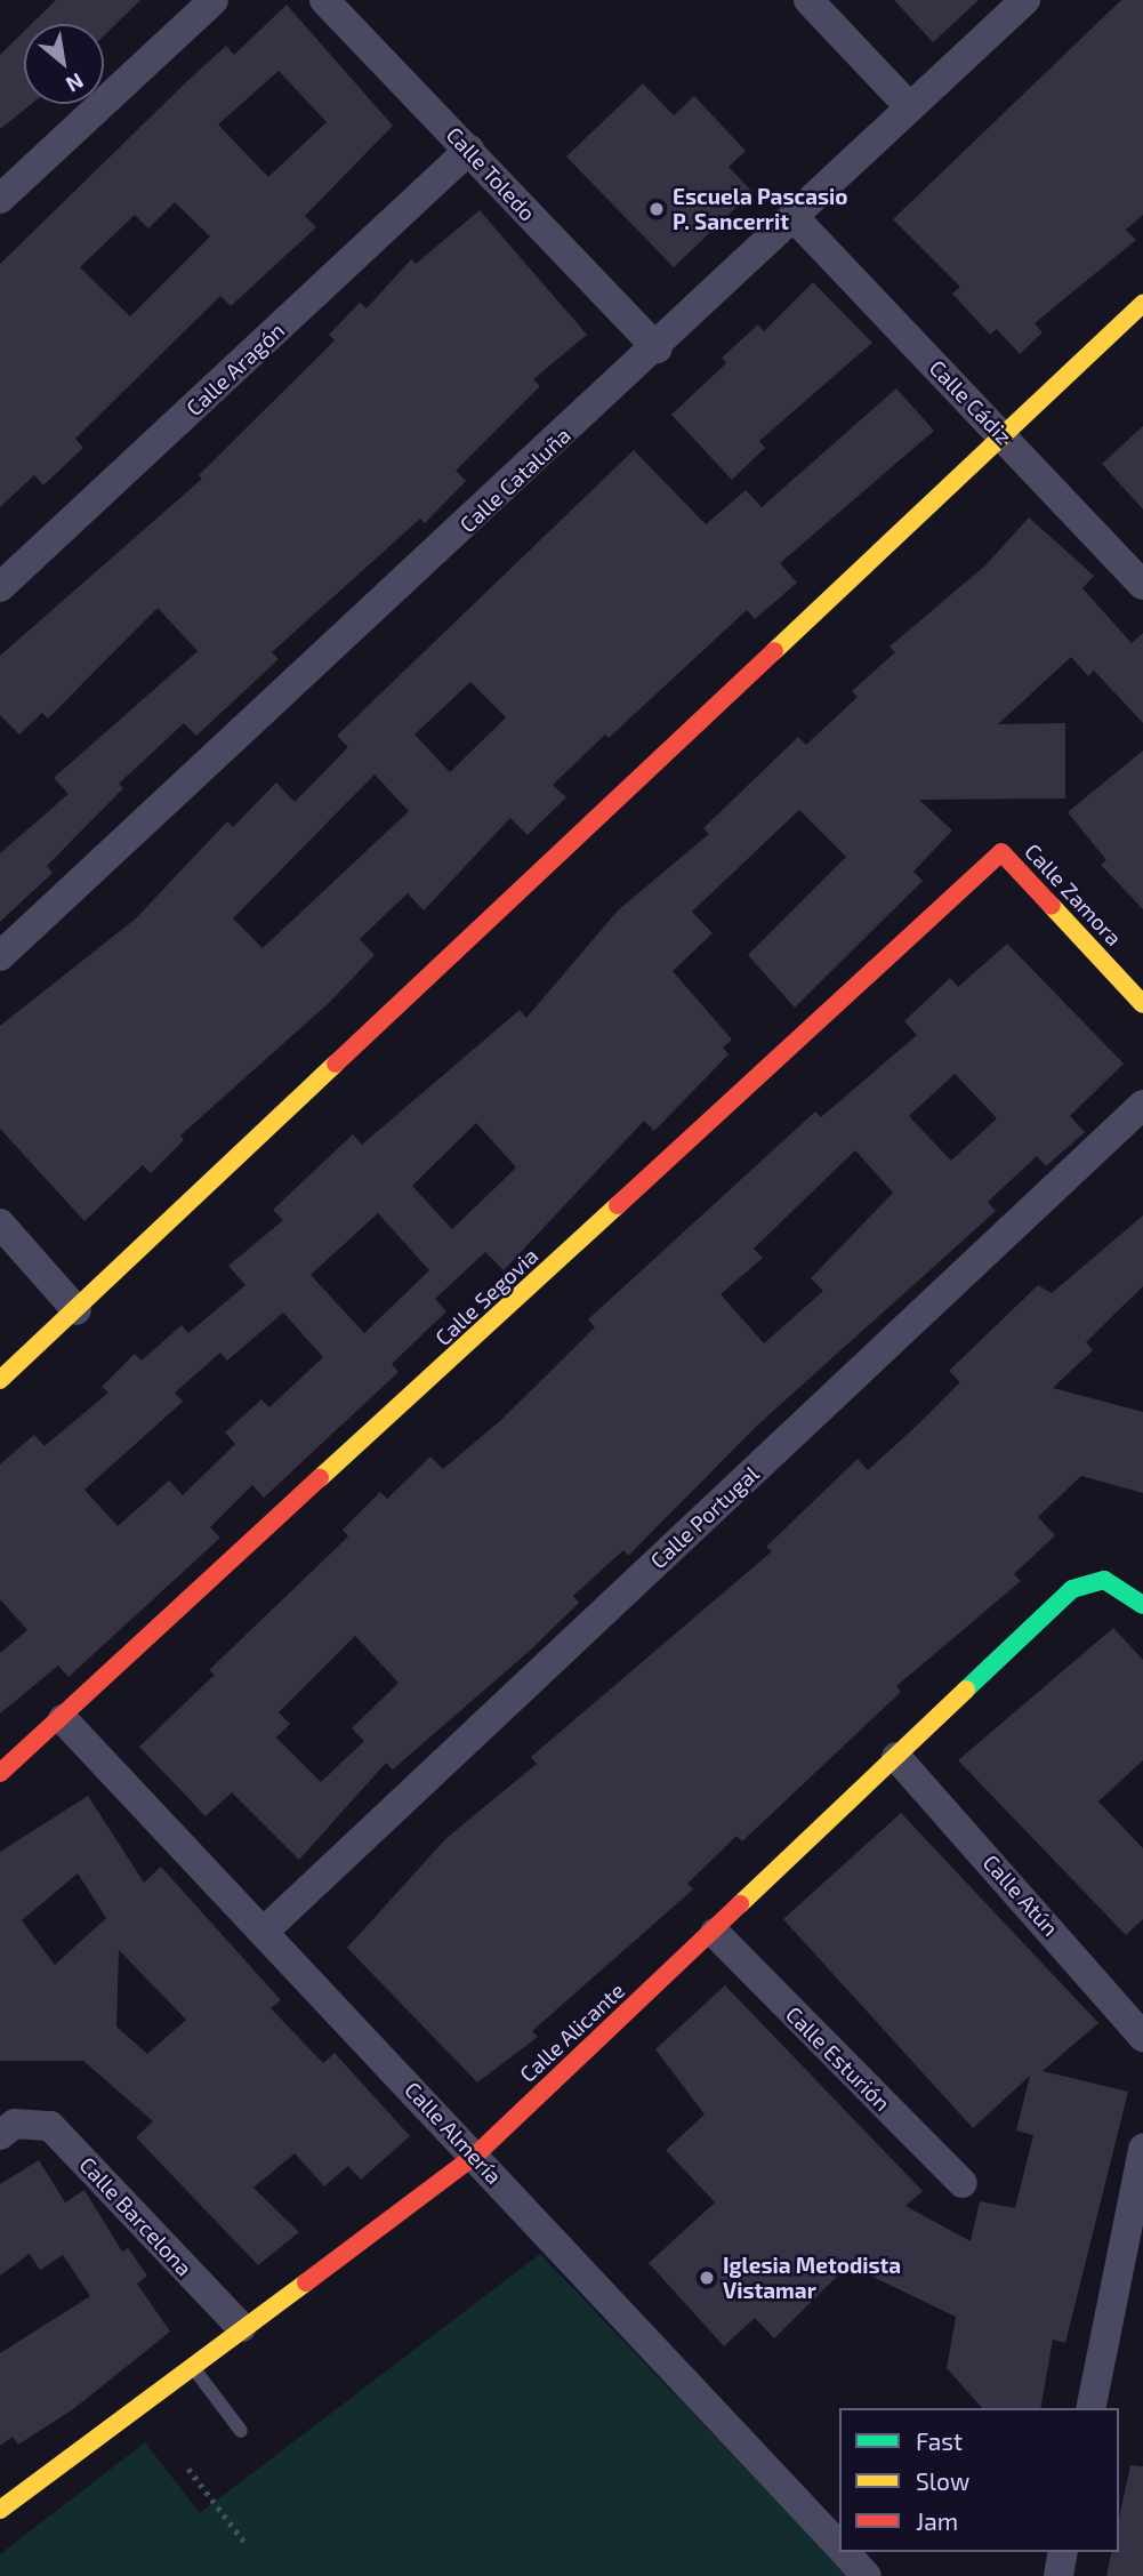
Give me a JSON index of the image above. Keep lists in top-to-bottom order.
{
  "streets": {
    "street": [
      "Calle Toledo",
      "Calle Aragón",
      "Calle Cádiz",
      "Calle Cataluña",
      "Calle Zamora",
      "Calle Segovia",
      "Calle Portugal",
      "Calle Atún",
      "Calle Alicante",
      "Calle Esturión",
      "Calle Almería",
      "Calle Barcelona"
    ]
  },
  "crossings": [
    ["Calle Toledo", "Calle Aragón"],
    ["Calle Toledo", "Calle Cataluña"],
    ["Calle Cádiz", "Calle Cataluña"],
    ["Calle Zamora", "Calle Segovia"],
    ["Calle Segovia", "Calle Almería"],
    ["Calle Portugal", "Calle Almería"],
    ["Calle Atún", "Calle Alicante"],
    ["Calle Alicante", "Calle Esturión"],
    ["Calle Alicante", "Calle Almería"],
    ["Calle Alicante", "Calle Barcelona"]
  ],
  "places": ["Escuela Pascasio P. Sancerrit", "Iglesia Metodista Vistamar"],
  "legend": ["Fast", "Slow", "Jam"],
  "north": "bottom right"
}
